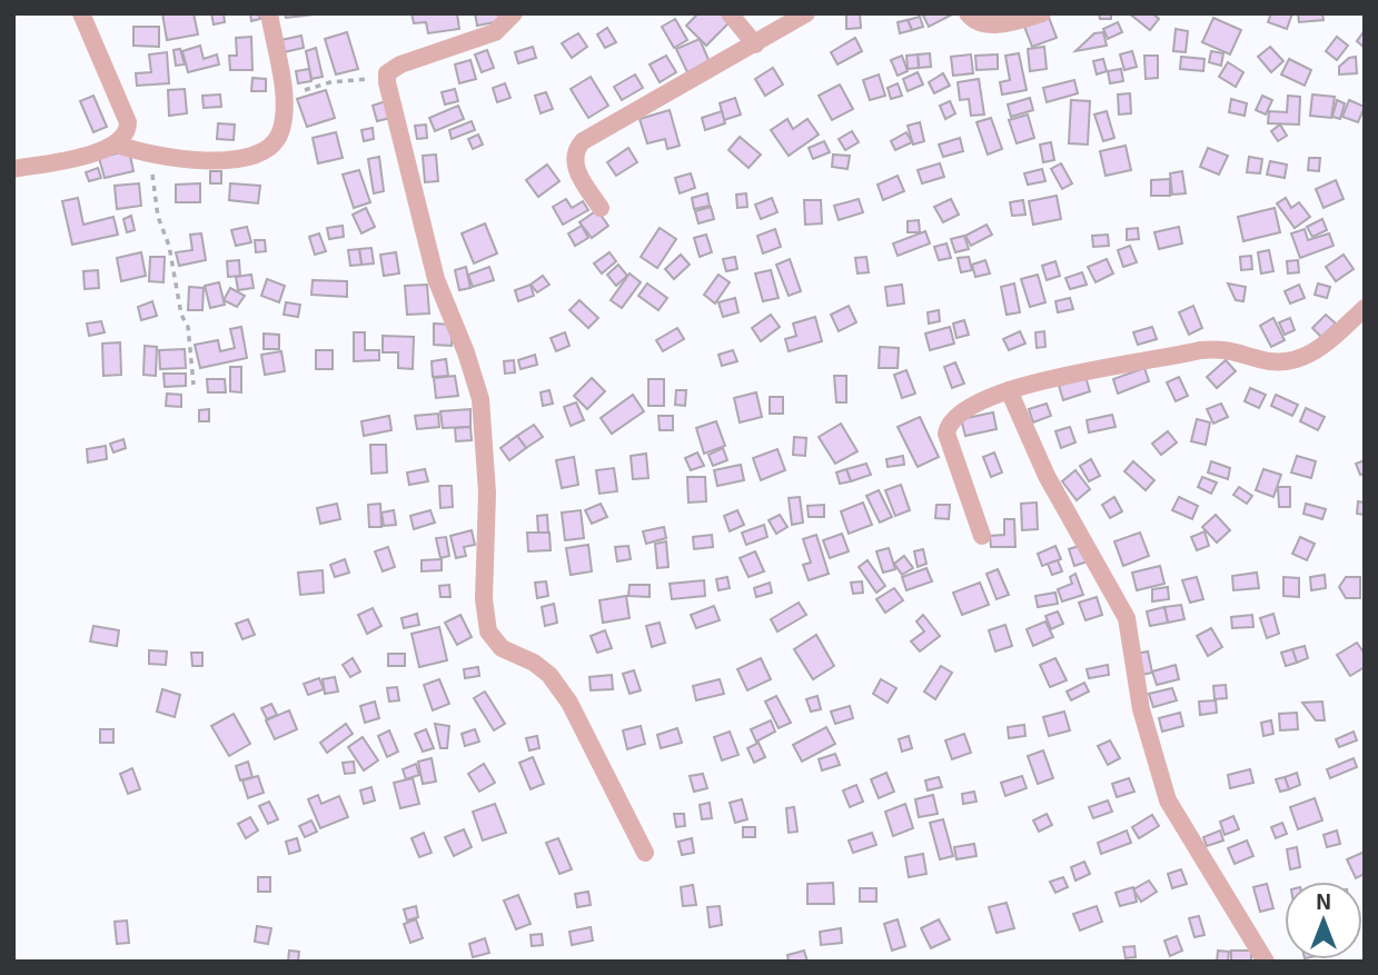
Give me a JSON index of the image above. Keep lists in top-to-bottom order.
{
  "north": "top"
}
